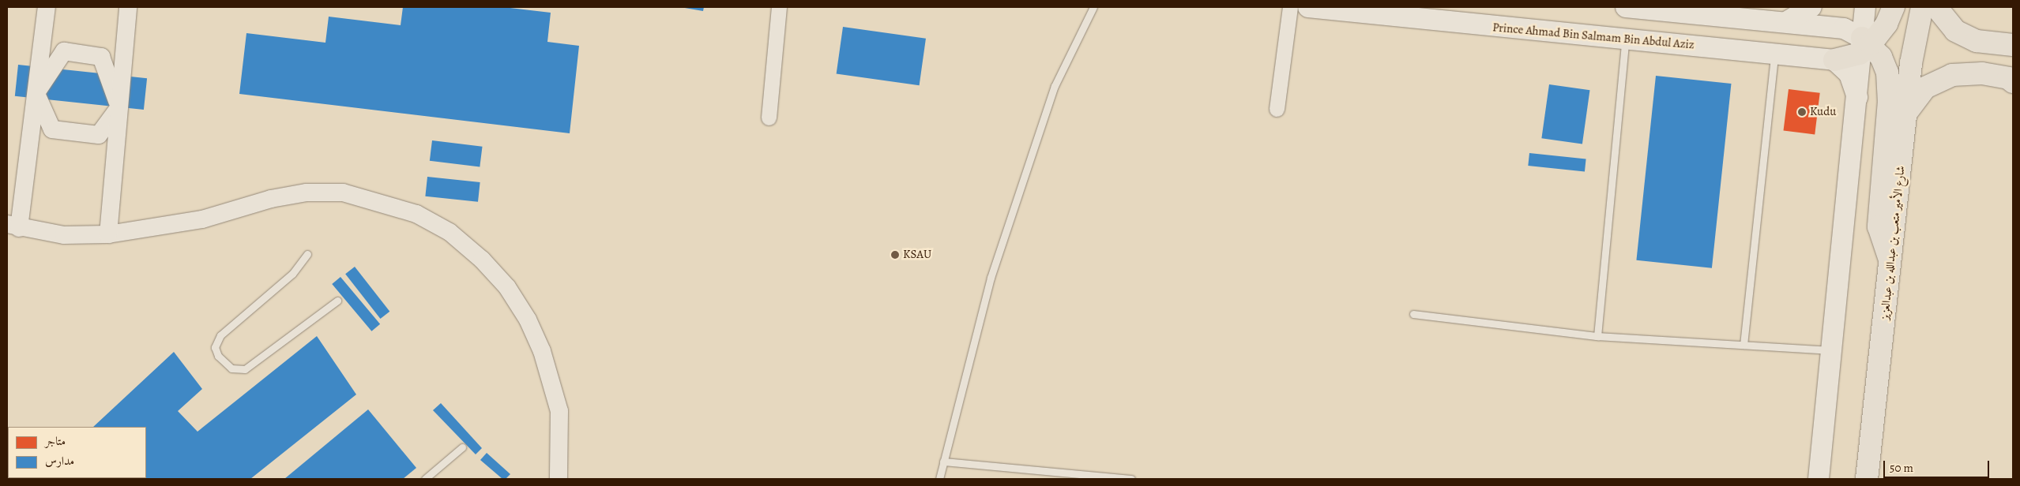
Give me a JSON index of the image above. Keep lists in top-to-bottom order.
{
  "streets": {
    "main road": ["Prince Ahmad Bin Salmam Bin Abdul Aziz", "شارع الأمير متعب بن عبدالله بن عبدالعزيز"]
  },
  "places": ["Kudu", "KSAU"],
  "legend": ["متاجر", "مدارس"],
  "scale_bar": "50 m"
}
